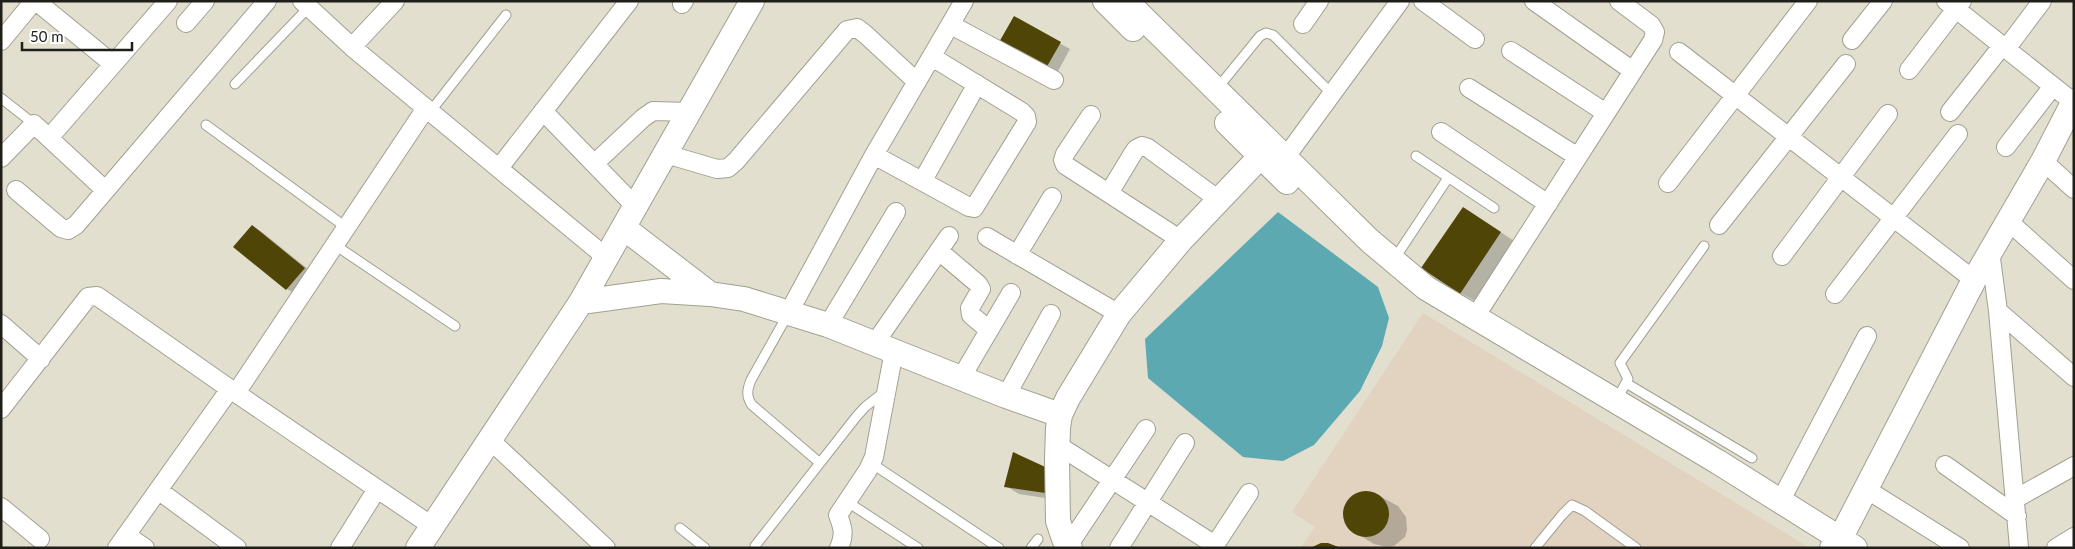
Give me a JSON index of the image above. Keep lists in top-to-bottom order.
{
  "scale_bar": "50 m"
}
